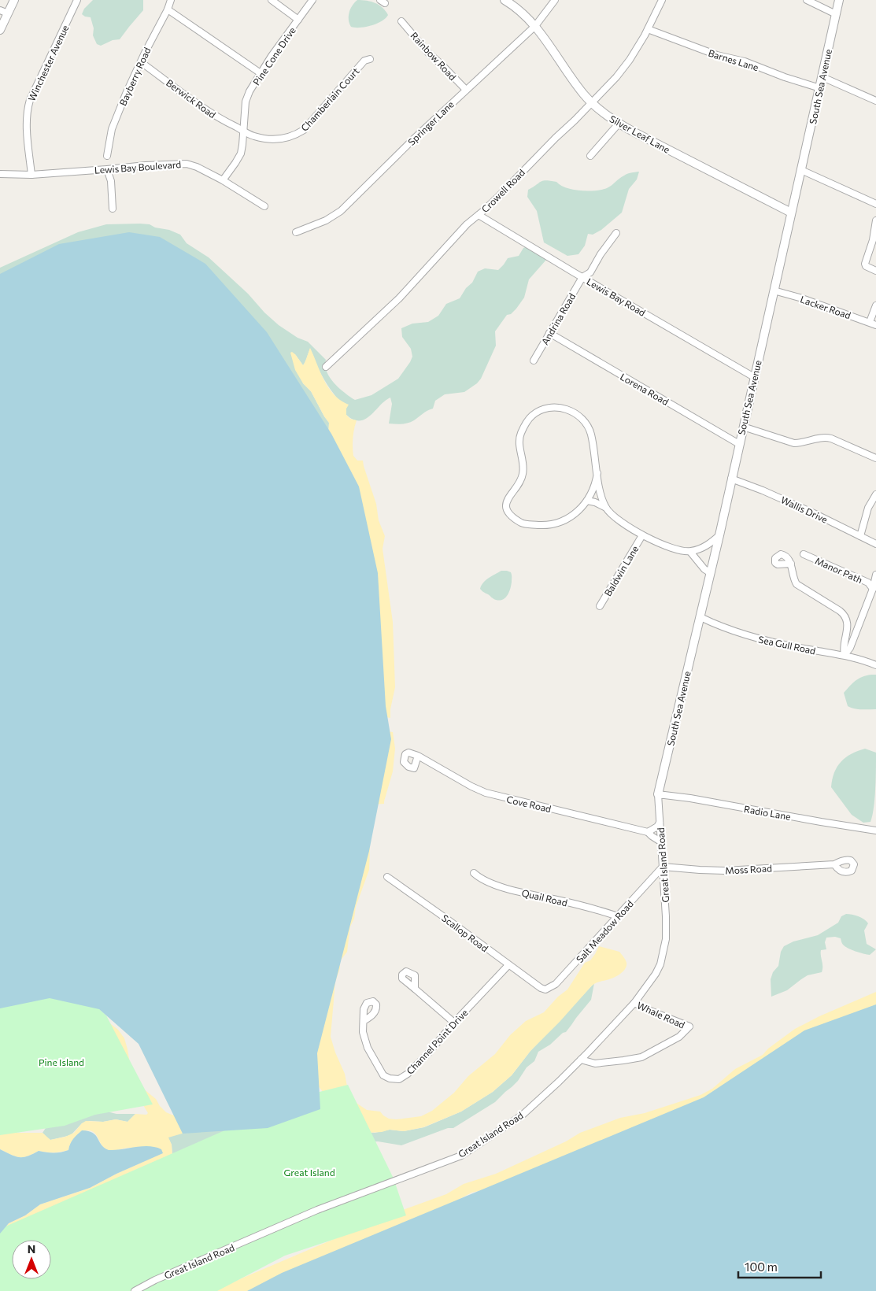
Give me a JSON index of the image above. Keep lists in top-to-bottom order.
{
  "streets": {
    "street": [
      "Pine Cone Drive",
      "Rainbow Road",
      "Barnes Lane",
      "Winchester Avenue",
      "Bayberry Road",
      "South Sea Avenue",
      "Berwick Road",
      "Chamberlain Court",
      "Springer Lane",
      "Silver Leaf Lane",
      "Lewis Bay Boulevard",
      "Crowell Road",
      "Lewis Bay Road",
      "Lacker Road",
      "Andrina Road",
      "Lorena Road",
      "Wallis Drive",
      "Manor Path",
      "Baldwin Lane",
      "Sea Gull Road",
      "Cove Road",
      "Radio Lane",
      "Great Island Road",
      "Moss Road",
      "Quail Road",
      "Salt Meadow Road",
      "Scallop Road",
      "Whale Road",
      "Channel Point Drive"
    ]
  },
  "crossings": [
    ["Pine Cone Drive", "Berwick Road"],
    ["Pine Cone Drive", "Chamberlain Court"],
    ["Pine Cone Drive", "Lewis Bay Boulevard"],
    ["Rainbow Road", "Springer Lane"],
    ["Barnes Lane", "South Sea Avenue"],
    ["Barnes Lane", "Crowell Road"],
    ["Winchester Avenue", "Lewis Bay Boulevard"],
    ["Bayberry Road", "Berwick Road"],
    ["South Sea Avenue", "Silver Leaf Lane"],
    ["South Sea Avenue", "Lewis Bay Road"],
    ["South Sea Avenue", "Lacker Road"],
    ["South Sea Avenue", "Lorena Road"],
    ["South Sea Avenue", "Wallis Drive"],
    ["South Sea Avenue", "Sea Gull Road"],
    ["South Sea Avenue", "Radio Lane"],
    ["South Sea Avenue", "Great Island Road"],
    ["Berwick Road", "Chamberlain Court"],
    ["Springer Lane", "Silver Leaf Lane"],
    ["Silver Leaf Lane", "Crowell Road"],
    ["Crowell Road", "Lewis Bay Road"],
    ["Lewis Bay Road", "Andrina Road"],
    ["Andrina Road", "Lorena Road"],
    ["Cove Road", "Great Island Road"],
    ["Radio Lane", "Great Island Road"],
    ["Great Island Road", "Moss Road"],
    ["Great Island Road", "Salt Meadow Road"],
    ["Great Island Road", "Whale Road"],
    ["Moss Road", "Salt Meadow Road"],
    ["Quail Road", "Salt Meadow Road"],
    ["Salt Meadow Road", "Scallop Road"],
    ["Scallop Road", "Channel Point Drive"]
  ],
  "parks": ["Pine Island", "Great Island"],
  "scale_bar": "100 m",
  "north": "top"
}
